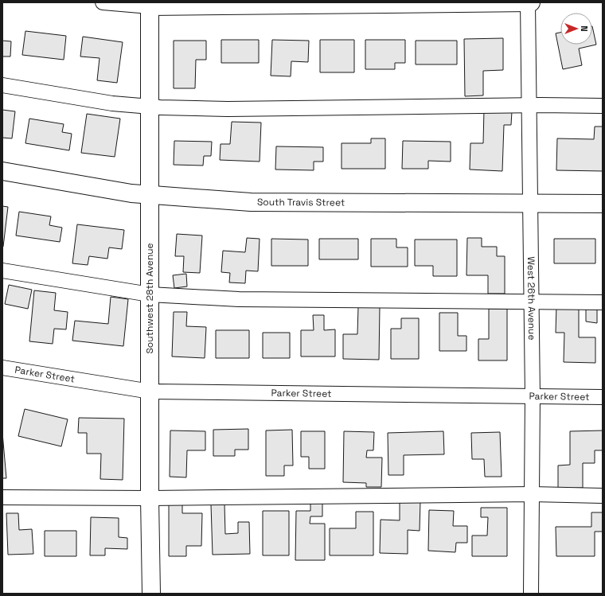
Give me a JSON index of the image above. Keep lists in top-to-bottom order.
{
  "streets": {
    "main road": ["South Travis Street", "Southwest 28th Avenue"],
    "street": ["West 26th Avenue", "Parker Street"]
  },
  "crossings": [
    ["South Travis Street", "Southwest 28th Avenue"],
    ["South Travis Street", "West 26th Avenue"],
    ["Southwest 28th Avenue", "Parker Street"],
    ["West 26th Avenue", "Parker Street"]
  ],
  "north": "right"
}
